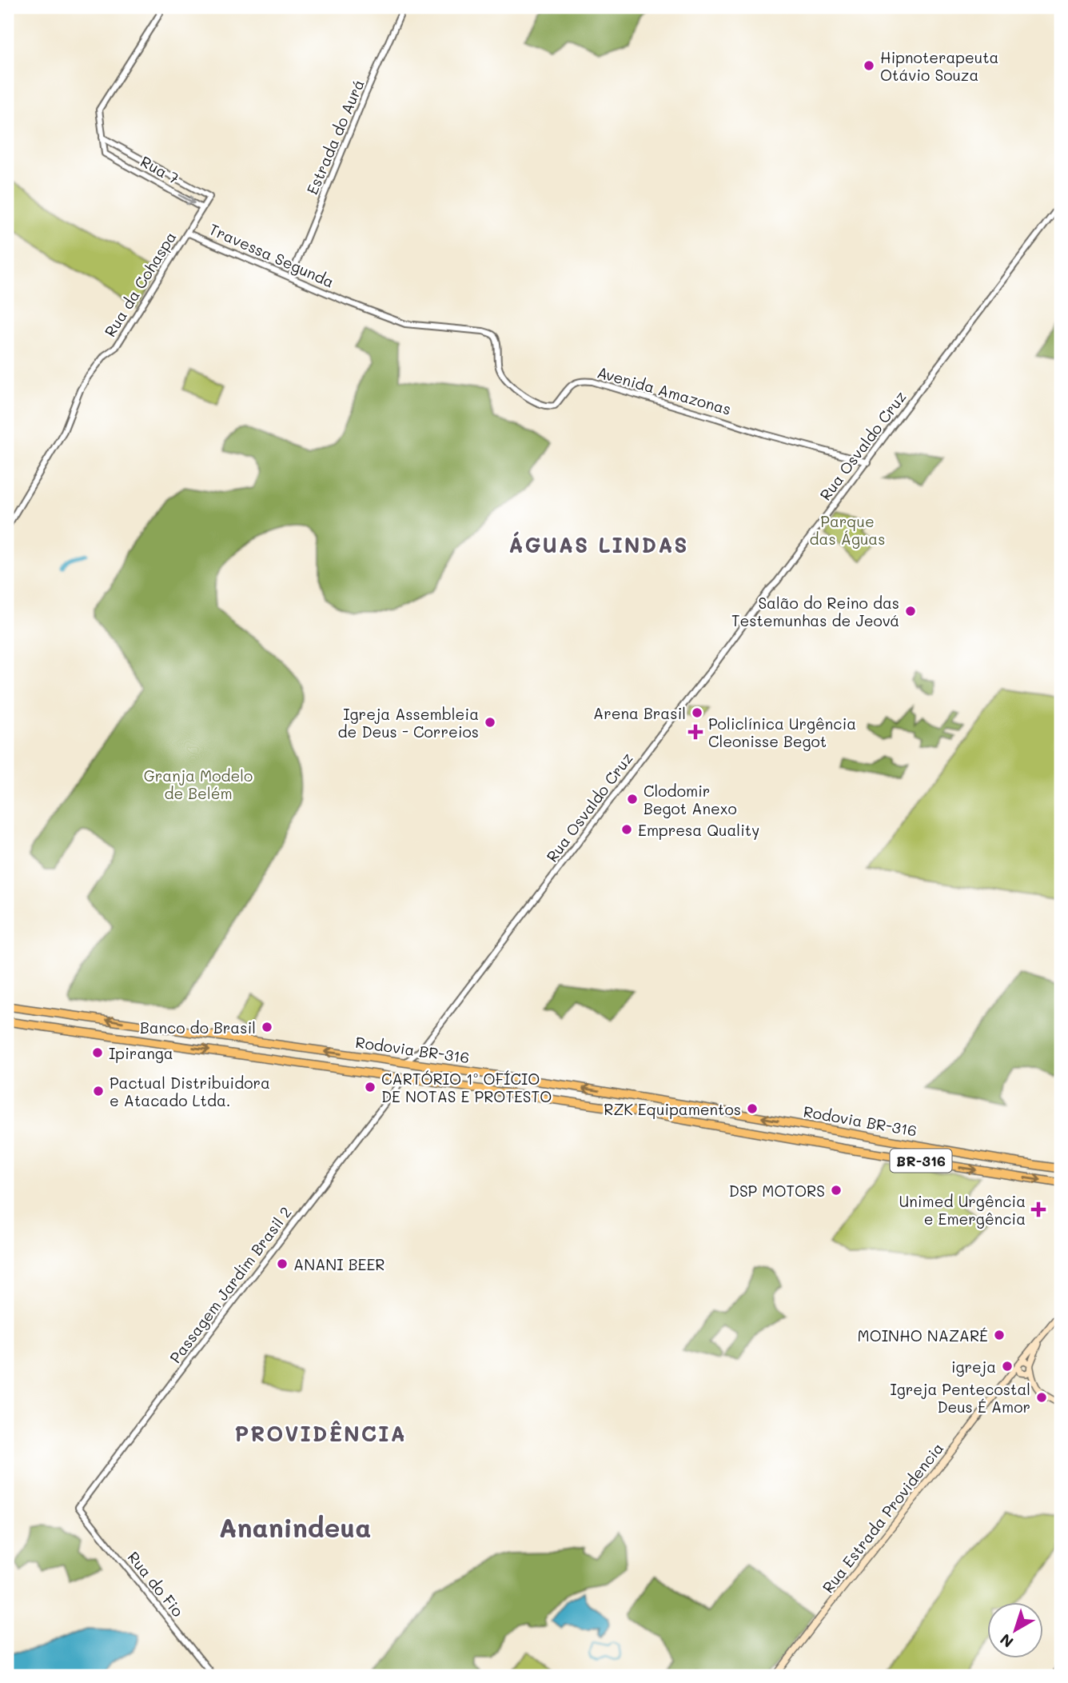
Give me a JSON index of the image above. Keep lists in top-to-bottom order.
{
  "streets": {
    "highway": ["Rodovia BR-316", "BR-316"],
    "main road": ["Rua Estrada Providencia"],
    "street": [
      "Estrada do Aurá",
      "Rua 7",
      "Travessa Segunda",
      "Rua da Cohaspa",
      "Avenida Amazonas",
      "Rua Osvaldo Cruz",
      "Passagem Jardim Brasil 2",
      "Rua do Fio"
    ]
  },
  "crossings": [
    ["Estrada do Aurá", "Travessa Segunda"],
    ["Rua 7", "Rua da Cohaspa"],
    ["Travessa Segunda", "Rua da Cohaspa"],
    ["Travessa Segunda", "Avenida Amazonas"],
    ["Avenida Amazonas", "Rua Osvaldo Cruz"],
    ["Rua Osvaldo Cruz", "Rodovia BR-316"],
    ["Rodovia BR-316", "Passagem Jardim Brasil 2"],
    ["Passagem Jardim Brasil 2", "Rua do Fio"]
  ],
  "one_way": ["Rua 7"],
  "districts": ["ÁGUAS LINDAS", "PROVIDÊNCIA", "Ananindeua"],
  "parks": ["Parque das Águas", "Granja Modelo de Belém"],
  "places": {
    "other": [
      "Hipnoterapeuta Otávio Souza",
      "Salão do Reino das Testemunhas de Jeová",
      "Arena Brasil",
      "Igreja Assembleia de Deus - Correios",
      "Clodomir Begot Anexo",
      "Empresa Quality",
      "Banco do Brasil",
      "Ipiranga",
      "CARTÓRIO 1º OFÍCIO DE NOTAS E PROTESTO",
      "Pactual Distribuidora e Atacado Ltda.",
      "RZK Equipamentos",
      "DSP MOTORS",
      "ANANI BEER",
      "MOINHO NAZARÉ",
      "igreja",
      "Igreja Pentecostal Deus É Amor"
    ],
    "health": ["Policlínica Urgência Cleonisse Begot", "Unimed Urgência e Emergência"]
  },
  "north": "bottom left"
}
